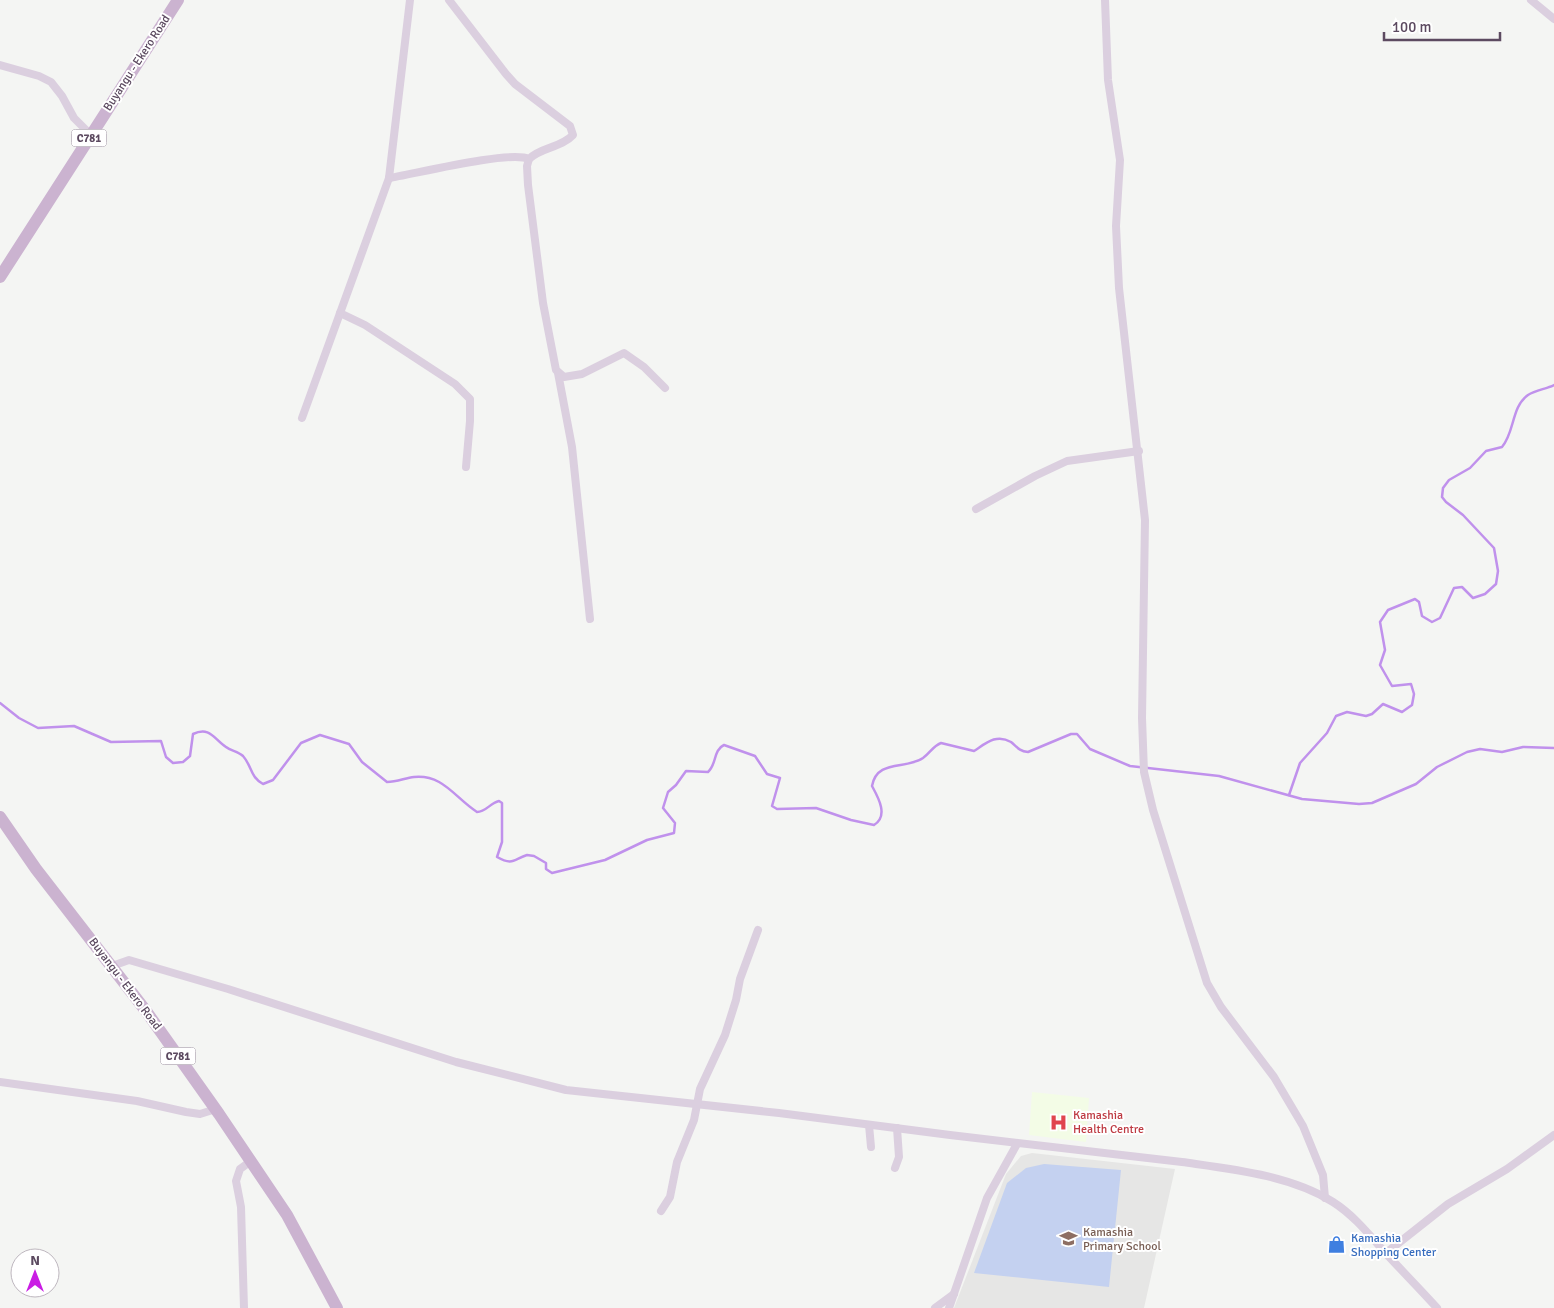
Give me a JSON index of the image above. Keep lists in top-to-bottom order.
{
  "streets": {
    "main road": ["Buyangu - Ekero Road", "C781"]
  },
  "places": {
    "hospital": ["Kamashia Health Centre"],
    "school or university": ["Kamashia Primary School"],
    "shop": ["Kamashia Shopping Center"]
  },
  "scale_bar": "100 m",
  "north": "top"
}
